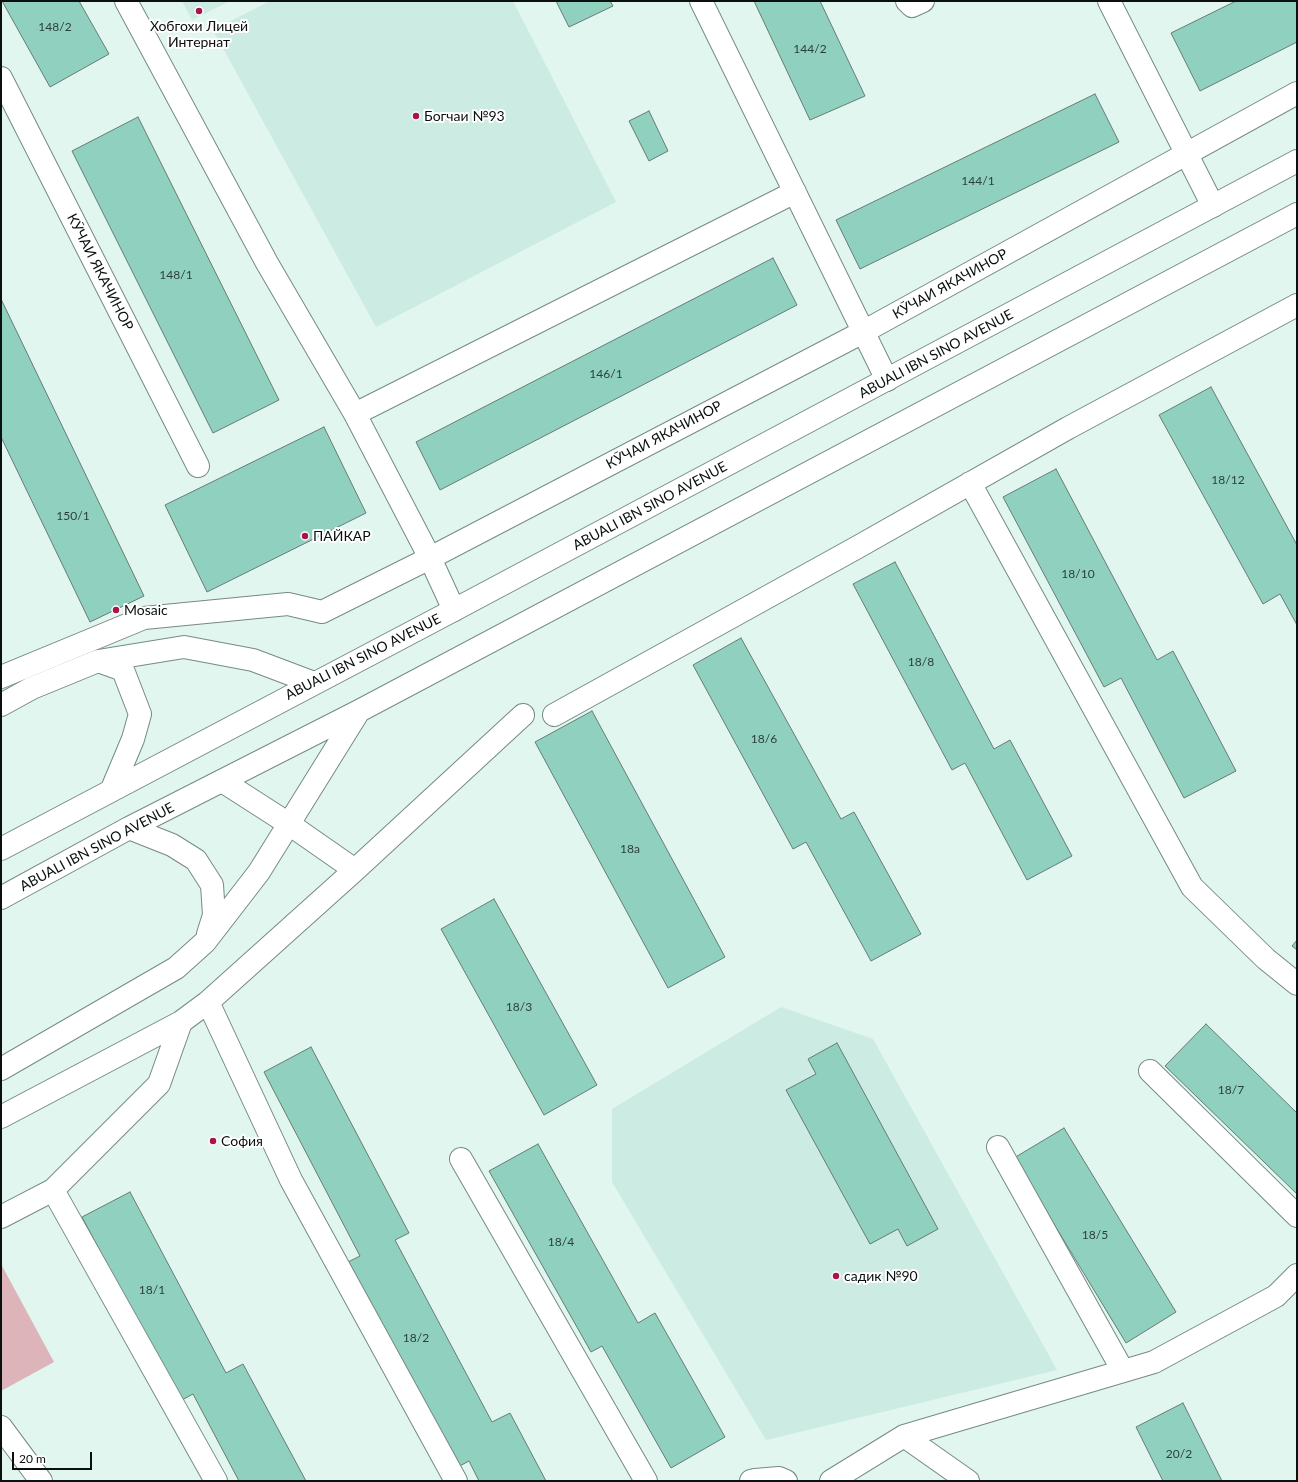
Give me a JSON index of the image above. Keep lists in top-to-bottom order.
{
  "streets": {
    "main road": ["КӮЧАИ ЯКАЧИНОР", "ABUALI IBN SINO AVENUE"]
  },
  "places": [
    "Хобгохи Лицей Интернат",
    "Богчаи №93",
    "ПАЙКАР",
    "Mosaic",
    "София",
    "садик №90"
  ],
  "house_numbers": [
    "148/2",
    "144/2",
    "144/1",
    "148/1",
    "146/1",
    "18/12",
    "150/1",
    "18/10",
    "18/8",
    "18/6",
    "18a",
    "18/3",
    "18/7",
    "18/5",
    "18/4",
    "18/1",
    "18/2",
    "20/2"
  ],
  "scale_bar": "20 m"
}
